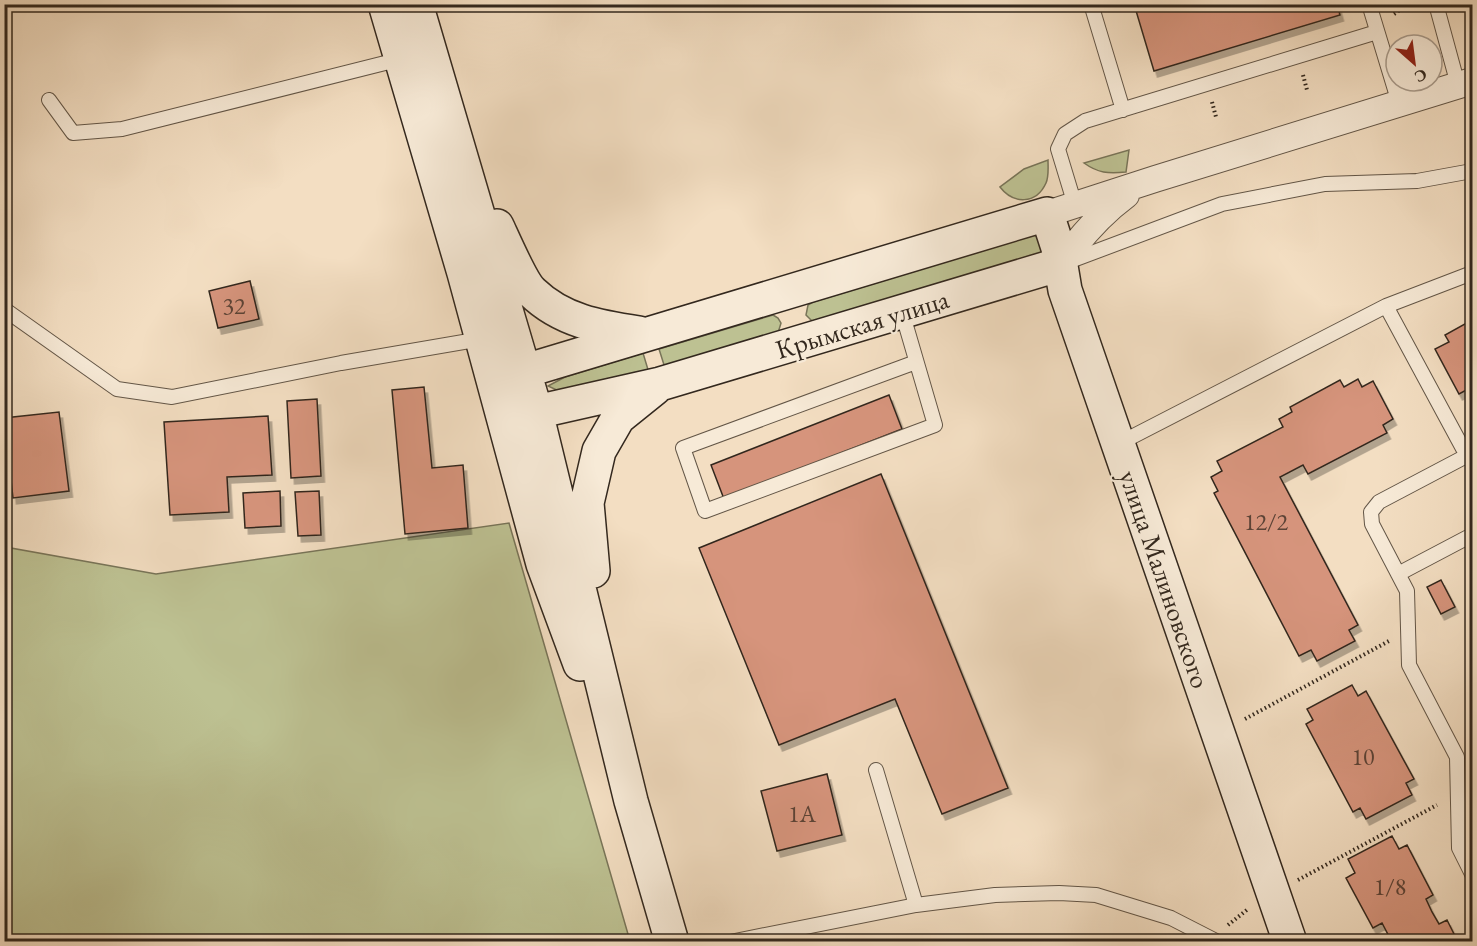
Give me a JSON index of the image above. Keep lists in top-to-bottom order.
{
  "streets": {
    "main road": ["Крымская улица", "улица Малиновского"]
  },
  "crossings": [
    ["Крымская улица", "улица Малиновского"]
  ],
  "house_numbers": [
    "32",
    "12/2",
    "10",
    "1А",
    "1/8"
  ],
  "north": "bottom right"
}
